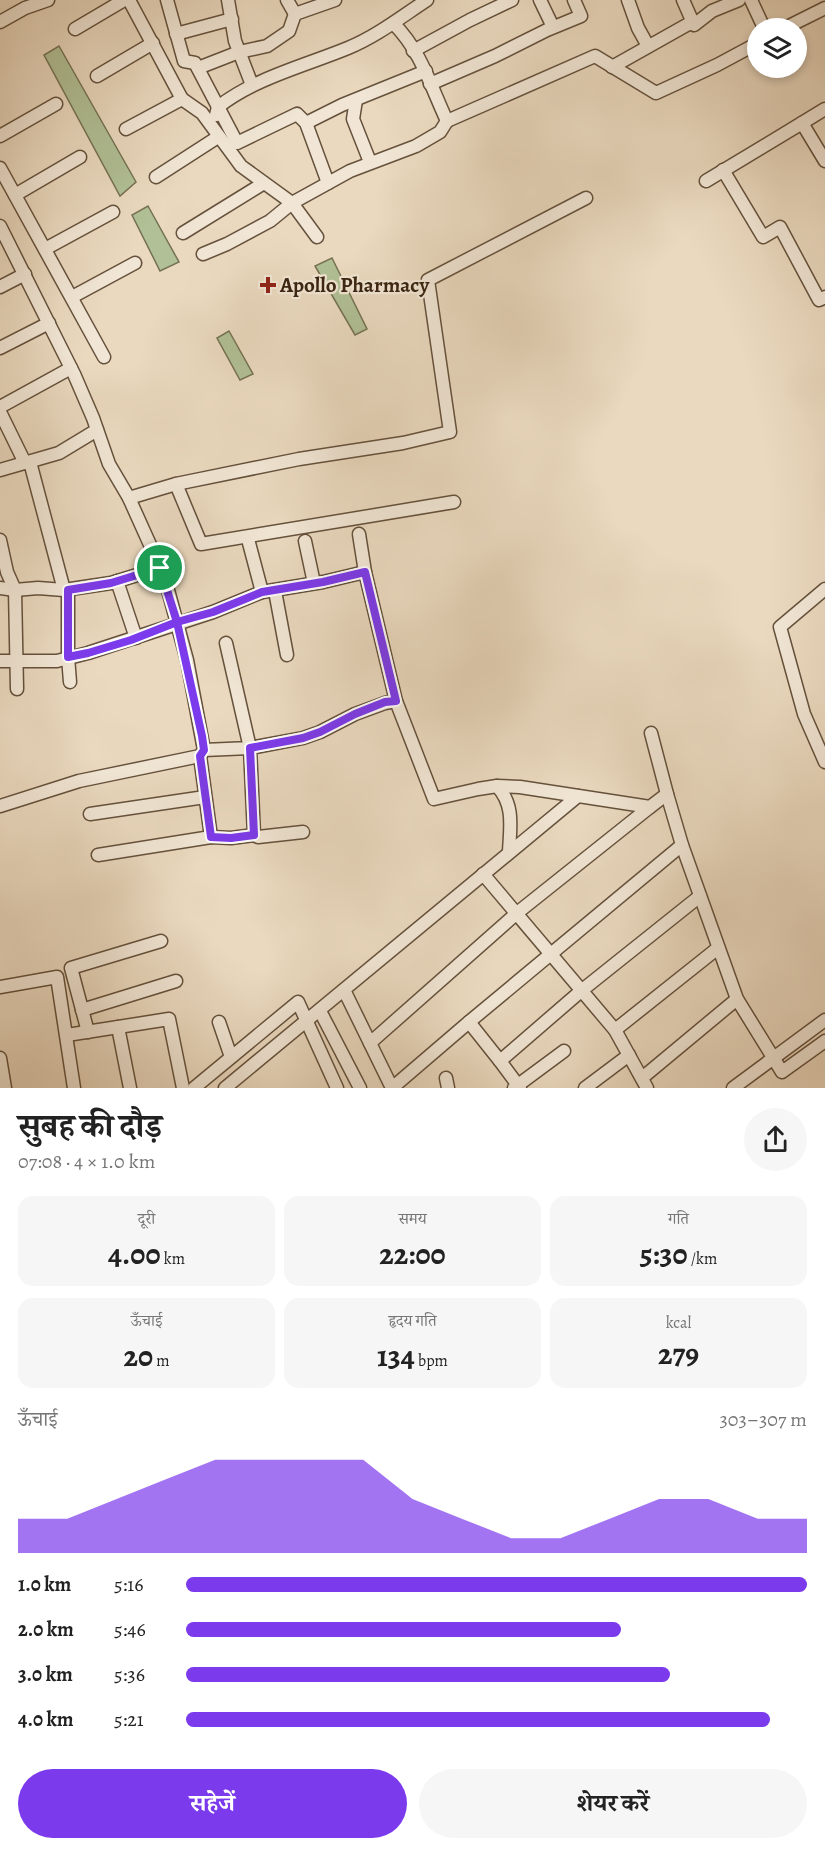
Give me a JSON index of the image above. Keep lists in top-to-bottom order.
{
  "places": {
    "health": ["Apollo Pharmacy"]
  },
  "page": {
    "heading": ["सुबह की दौड़", "07:08 · 4 × 1.0 km"],
    "stats": [
      ["दूरी", "4.00 km"],
      ["समय", "22:00"],
      ["गति", "5:30 /km"],
      ["ऊँचाई", "20 m"],
      ["हृदय गति", "134 bpm"],
      ["kcal", "279"]
    ],
    "chart": ["ऊँचाई", "303–307 m"],
    "list": [
      {
        "name": "1.0 km",
        "note": "5:16"
      },
      {
        "name": "2.0 km",
        "note": "5:46"
      },
      {
        "name": "3.0 km",
        "note": "5:36"
      },
      {
        "name": "4.0 km",
        "note": "5:21"
      }
    ],
    "buttons": ["सहेजें", "शेयर करें"]
  }
}
